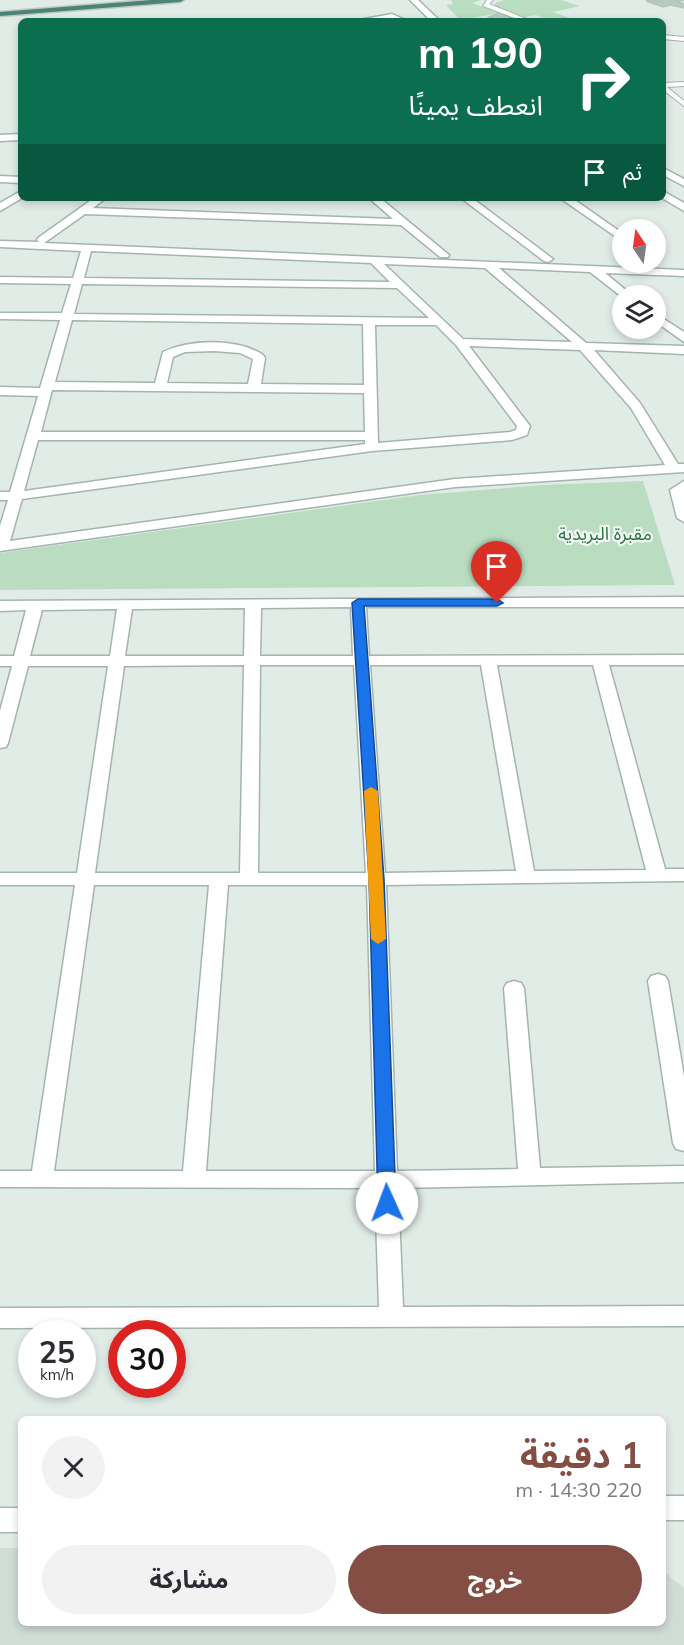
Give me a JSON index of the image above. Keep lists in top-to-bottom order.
{
  "parks": ["مقبرة البريدية"],
  "north": "top",
  "page": {
    "turn": ["190 m", "انعطف يمينًا"],
    "then": "ثم",
    "speed": "25 km/h",
    "limit": "30",
    "heading": ["1 دقيقة", "220 m · 14:30"],
    "buttons": ["خروج", "مشاركة"]
  }
}
